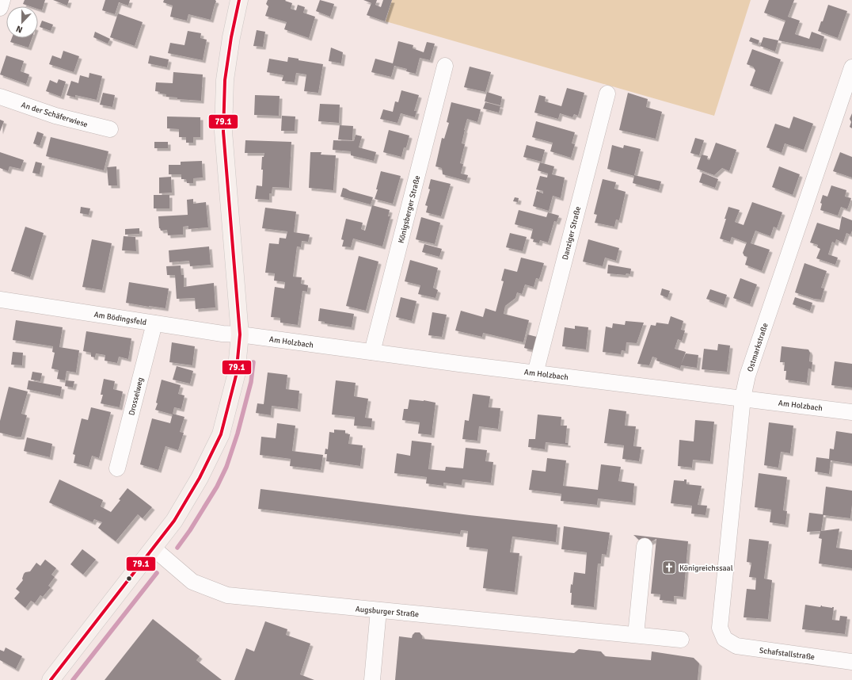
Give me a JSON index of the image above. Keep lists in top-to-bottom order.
{
  "streets": {
    "street": [
      "An der Schäferwiese",
      "Königsberger Straße",
      "Danziger Straße",
      "Am Bödingsfeld",
      "Am Holzbach",
      "Ostmarkstraße",
      "Drosselweg",
      "Augsburger Straße",
      "Schafstallstraße"
    ]
  },
  "crossings": [
    ["Königsberger Straße", "Am Holzbach"],
    ["Danziger Straße", "Am Holzbach"],
    ["Am Bödingsfeld", "Am Holzbach"],
    ["Am Bödingsfeld", "Drosselweg"],
    ["Am Holzbach", "Ostmarkstraße"],
    ["Ostmarkstraße", "Schafstallstraße"]
  ],
  "places": {
    "church": ["Königreichssaal"]
  },
  "lines": ["transit line 79.1"],
  "north": "bottom"
}
